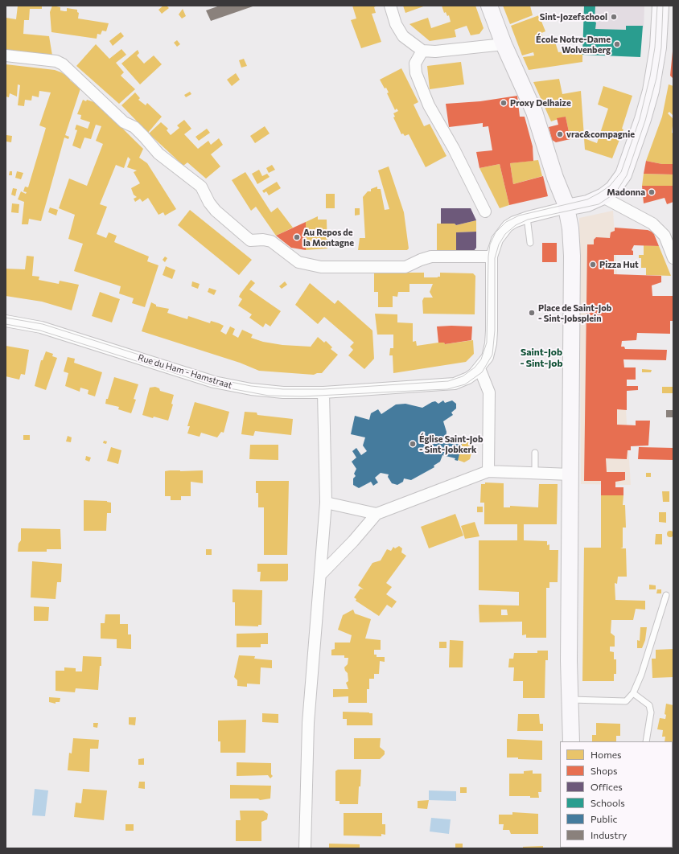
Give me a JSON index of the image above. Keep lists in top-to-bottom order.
{
  "streets": {
    "street": ["Rue du Ham - Hamstraat"]
  },
  "districts": ["Saint-Job - Sint-Job"],
  "places": [
    "Sint-Jozefschool",
    "École Notre-Dame Wolvenberg",
    "Proxy Delhaize",
    "vrac&compagnie",
    "Madonna",
    "Au Repos de la Montagne",
    "Pizza Hut",
    "Place de Saint-Job - Sint-Jobsplein",
    "Église Saint-Job - Sint-Jobkerk"
  ],
  "legend": [
    "Homes",
    "Shops",
    "Offices",
    "Schools",
    "Public",
    "Industry"
  ]
}
